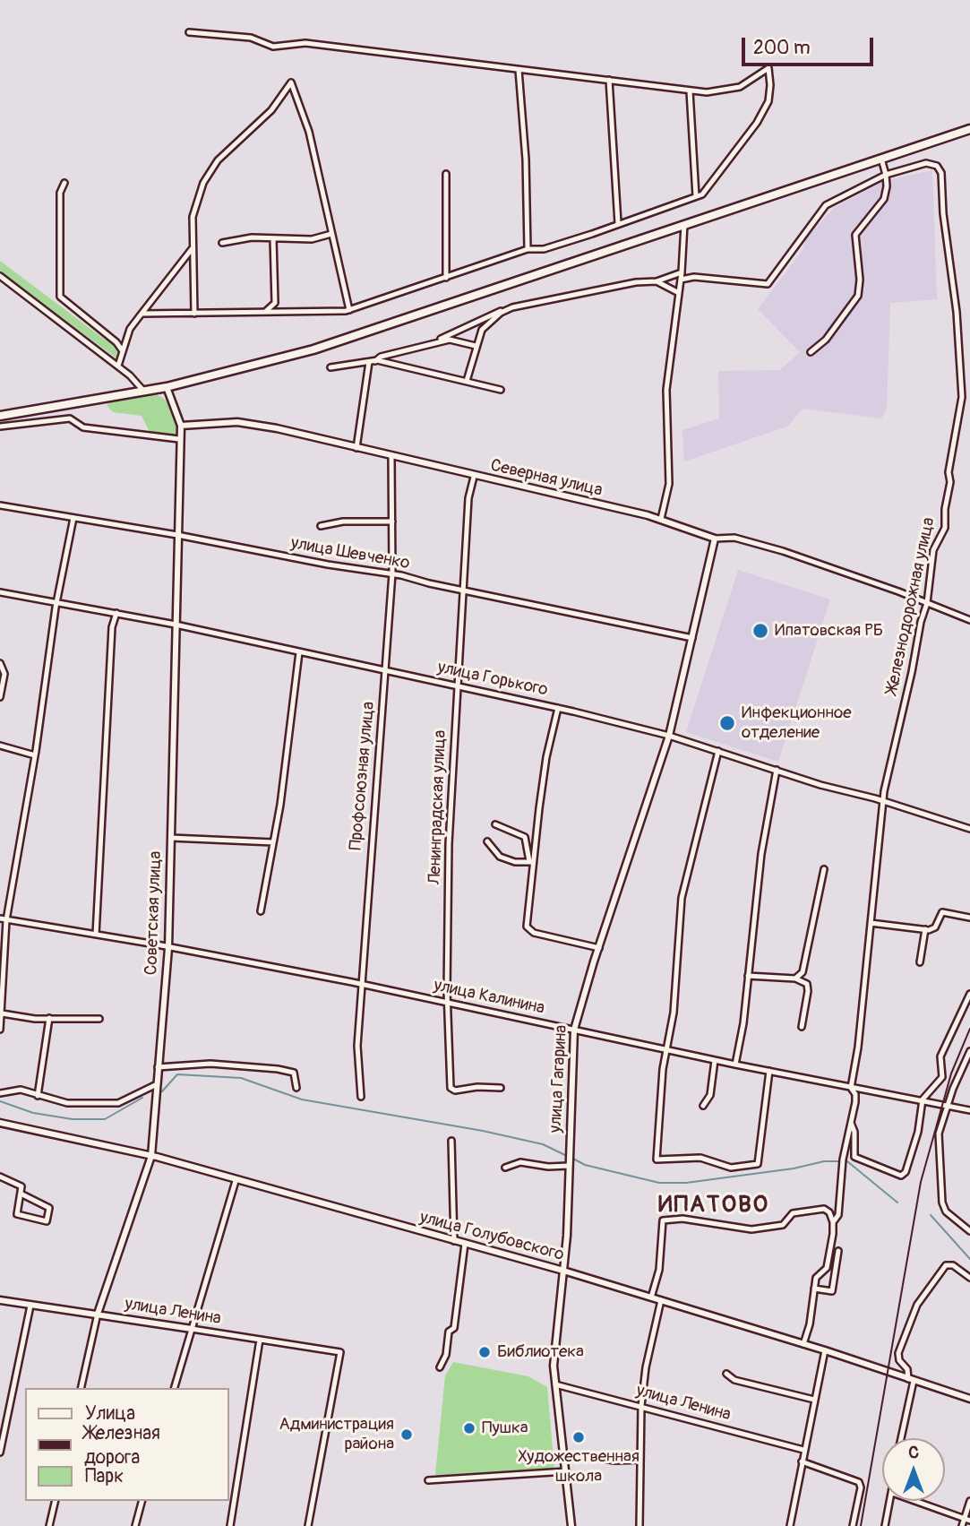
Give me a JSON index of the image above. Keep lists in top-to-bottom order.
{
  "streets": {
    "street": [
      "Северная улица",
      "улица Шевченко",
      "Железнодорожная улица",
      "улица Горького",
      "Профсоюзная улица",
      "Ленинградская улица",
      "Советская улица",
      "улица Калинина",
      "улица Гагарина",
      "улица Голубовского",
      "улица Ленина"
    ]
  },
  "crossings": [
    ["Северная улица", "Железнодорожная улица"],
    ["Северная улица", "Профсоюзная улица"],
    ["Северная улица", "Ленинградская улица"],
    ["Северная улица", "Советская улица"],
    ["Северная улица", "улица Гагарина"],
    ["улица Шевченко", "Профсоюзная улица"],
    ["улица Шевченко", "Ленинградская улица"],
    ["улица Шевченко", "Советская улица"],
    ["улица Шевченко", "улица Гагарина"],
    ["Железнодорожная улица", "улица Горького"],
    ["Железнодорожная улица", "улица Калинина"],
    ["улица Горького", "Профсоюзная улица"],
    ["улица Горького", "Ленинградская улица"],
    ["улица Горького", "Советская улица"],
    ["улица Горького", "улица Гагарина"],
    ["Профсоюзная улица", "улица Калинина"],
    ["Ленинградская улица", "улица Калинина"],
    ["Советская улица", "улица Калинина"],
    ["Советская улица", "улица Голубовского"],
    ["Советская улица", "улица Ленина"],
    ["улица Калинина", "улица Гагарина"],
    ["улица Гагарина", "улица Голубовского"],
    ["улица Гагарина", "улица Ленина"]
  ],
  "districts": ["ИПАТОВО"],
  "places": [
    "Ипатовская РБ",
    "Инфекционное отделение",
    "Библиотека",
    "Пушка",
    "Администрация района",
    "Художественная школа"
  ],
  "legend": ["Улица", "Железная дорога", "Парк"],
  "scale_bar": "200 m",
  "north": "top"
}
